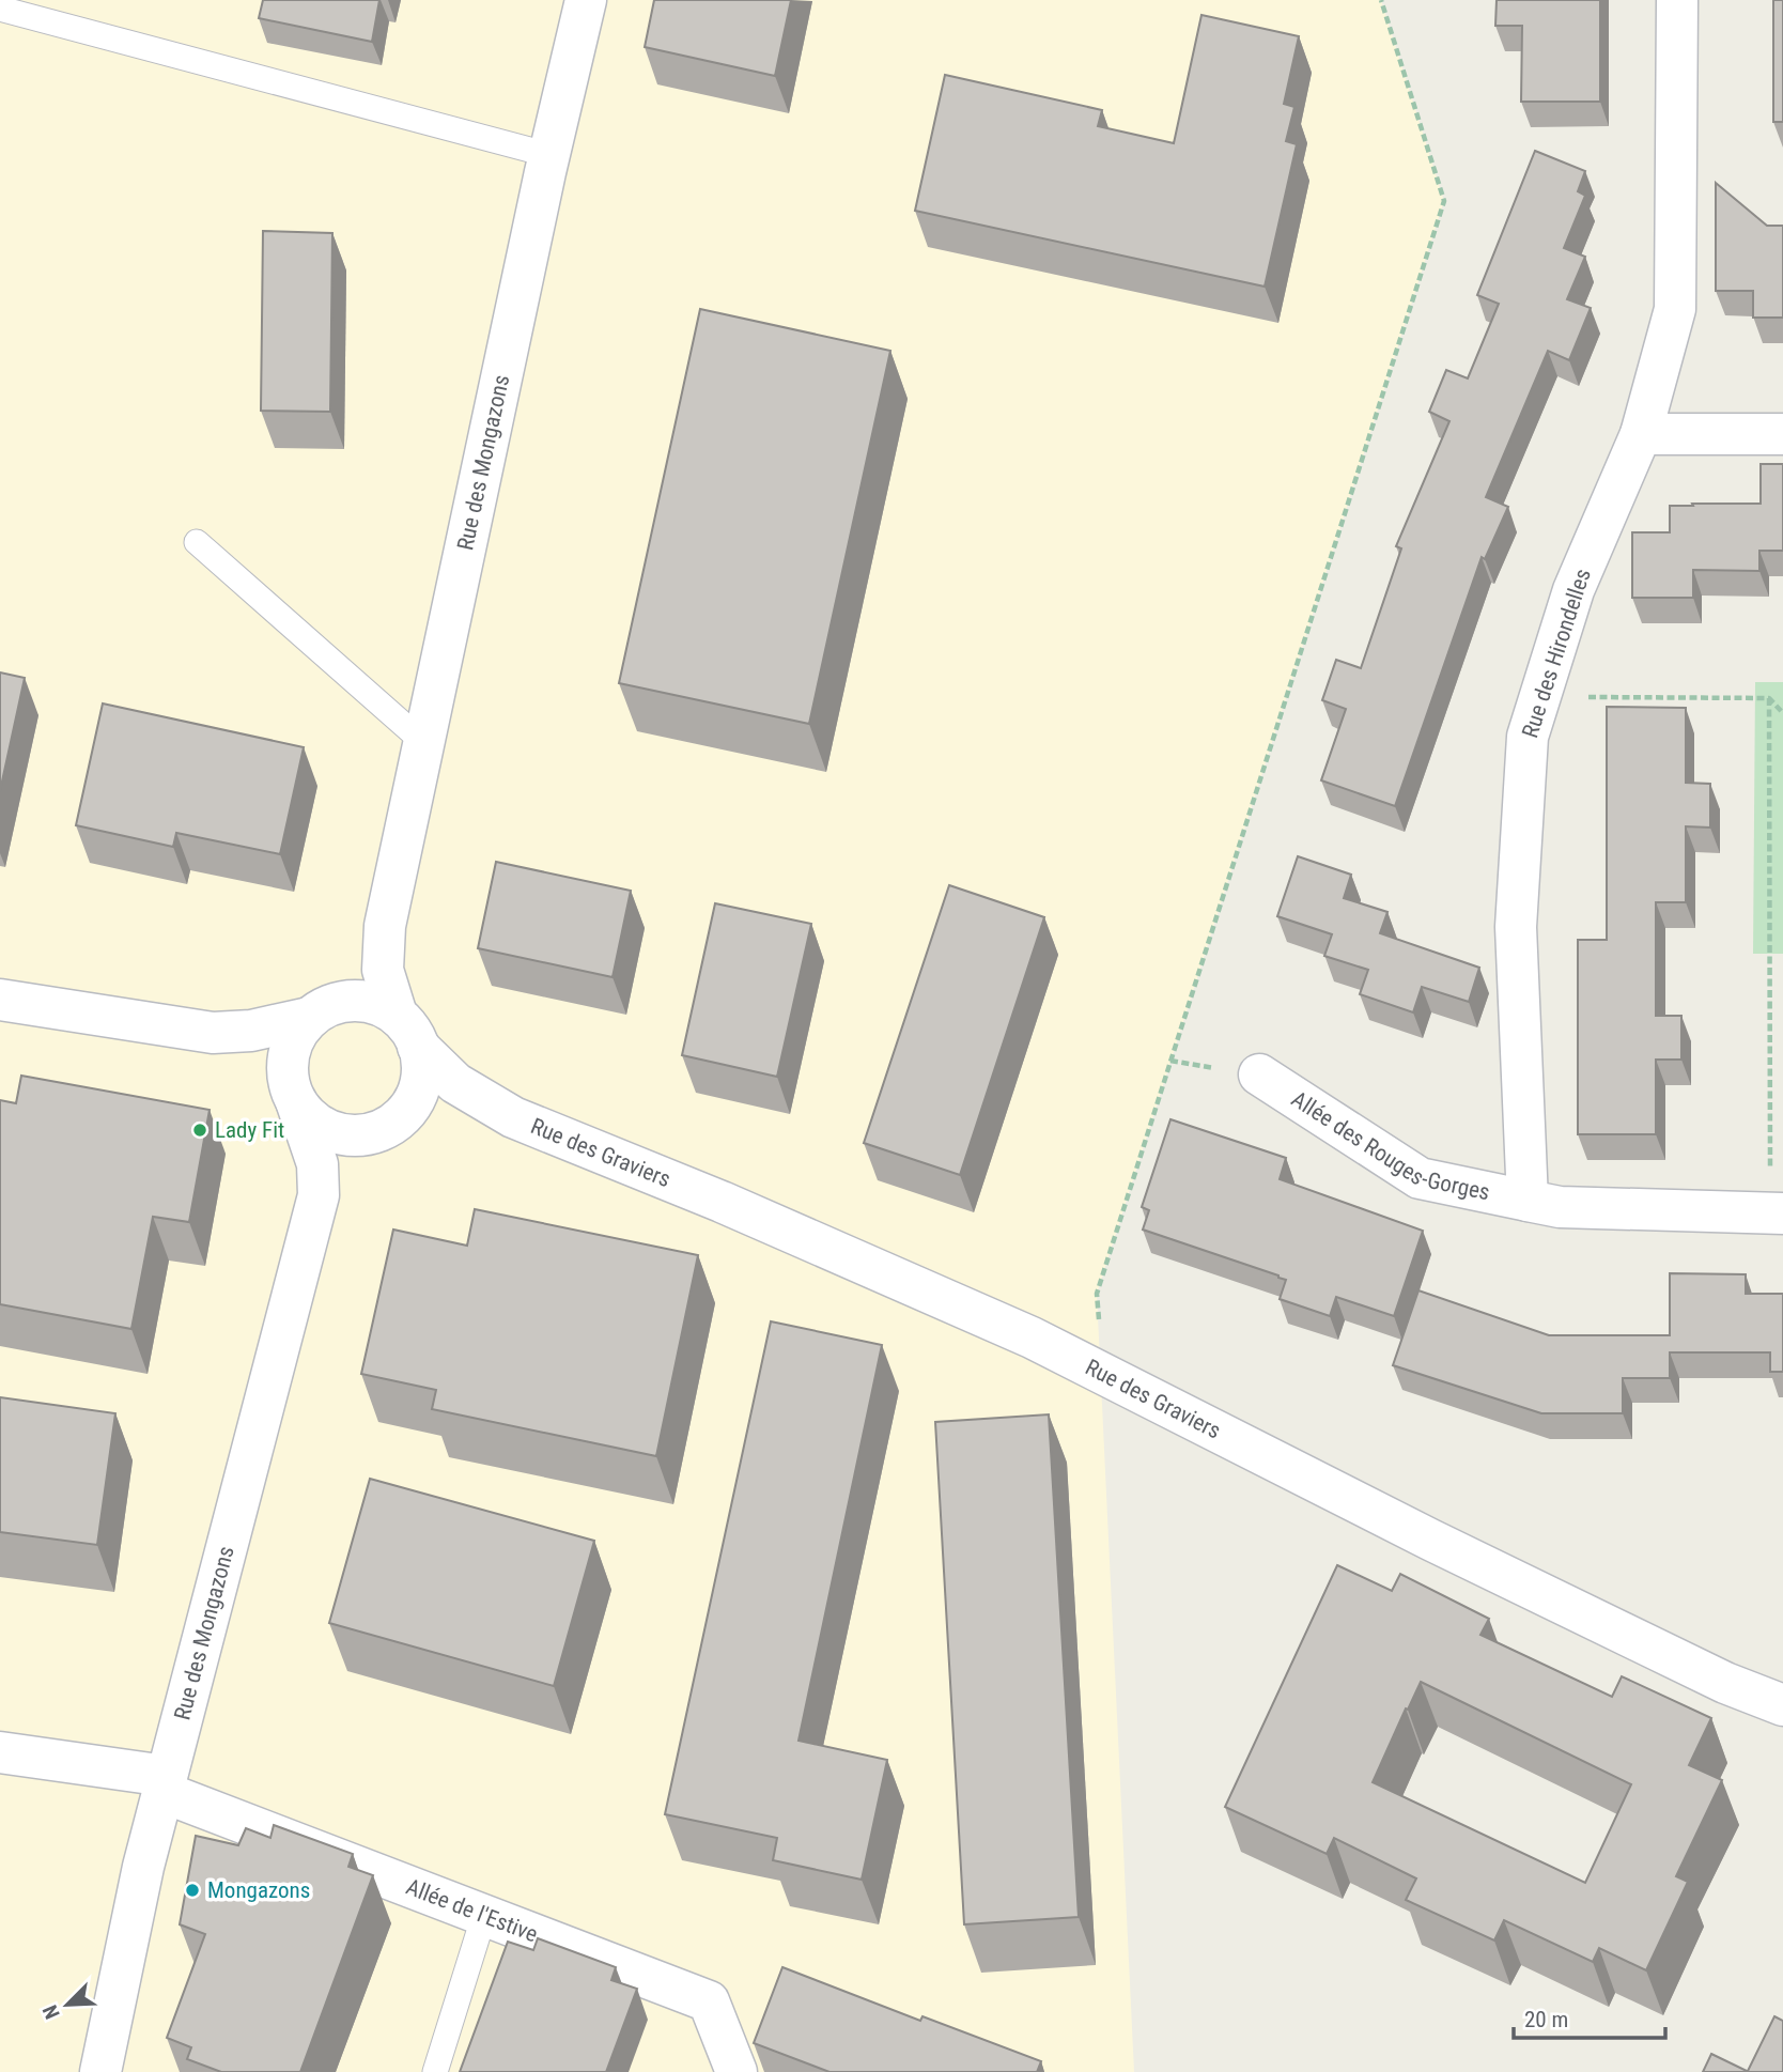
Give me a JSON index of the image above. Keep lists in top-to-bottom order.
{
  "streets": {
    "street": [
      "Rue des Mongazons",
      "Rue des Hirondelles",
      "Allée des Rouges-Gorges",
      "Rue des Graviers",
      "Allée de l'Estive"
    ]
  },
  "crossings": [
    ["Rue des Mongazons", "Rue des Graviers"],
    ["Rue des Mongazons", "Allée de l'Estive"],
    ["Rue des Hirondelles", "Allée des Rouges-Gorges"]
  ],
  "places": ["Lady Fit", "Mongazons"],
  "scale_bar": "20 m",
  "north": "bottom left"
}
